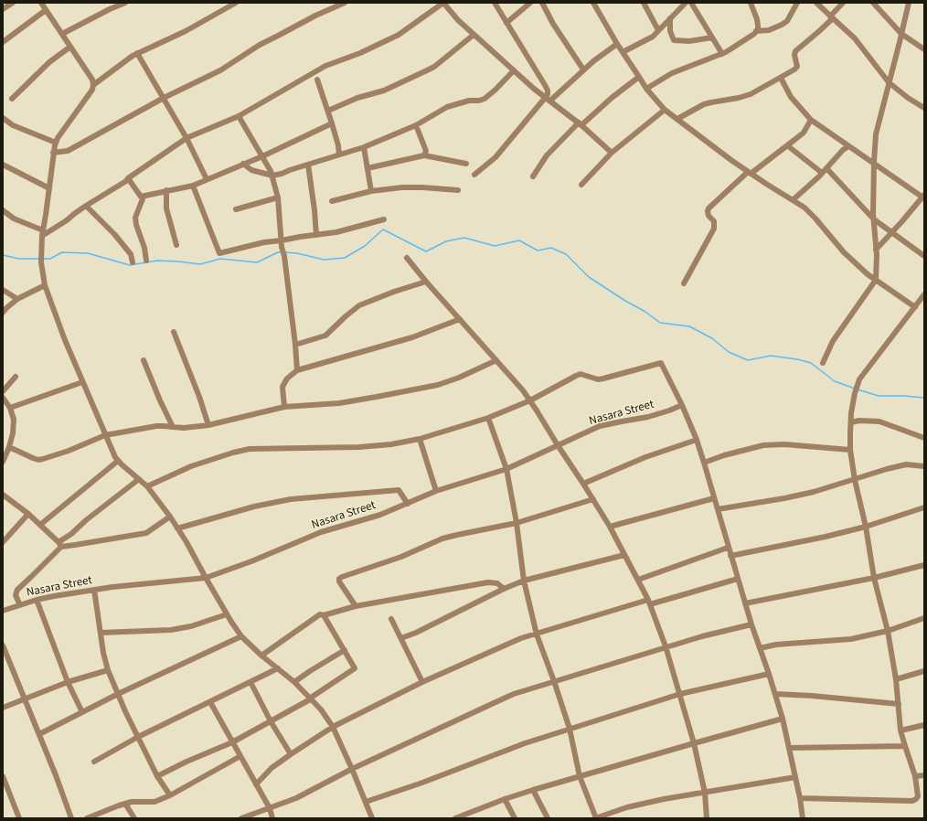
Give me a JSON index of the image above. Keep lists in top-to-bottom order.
{
  "streets": {
    "street": ["Nasara Street"]
  }
}
